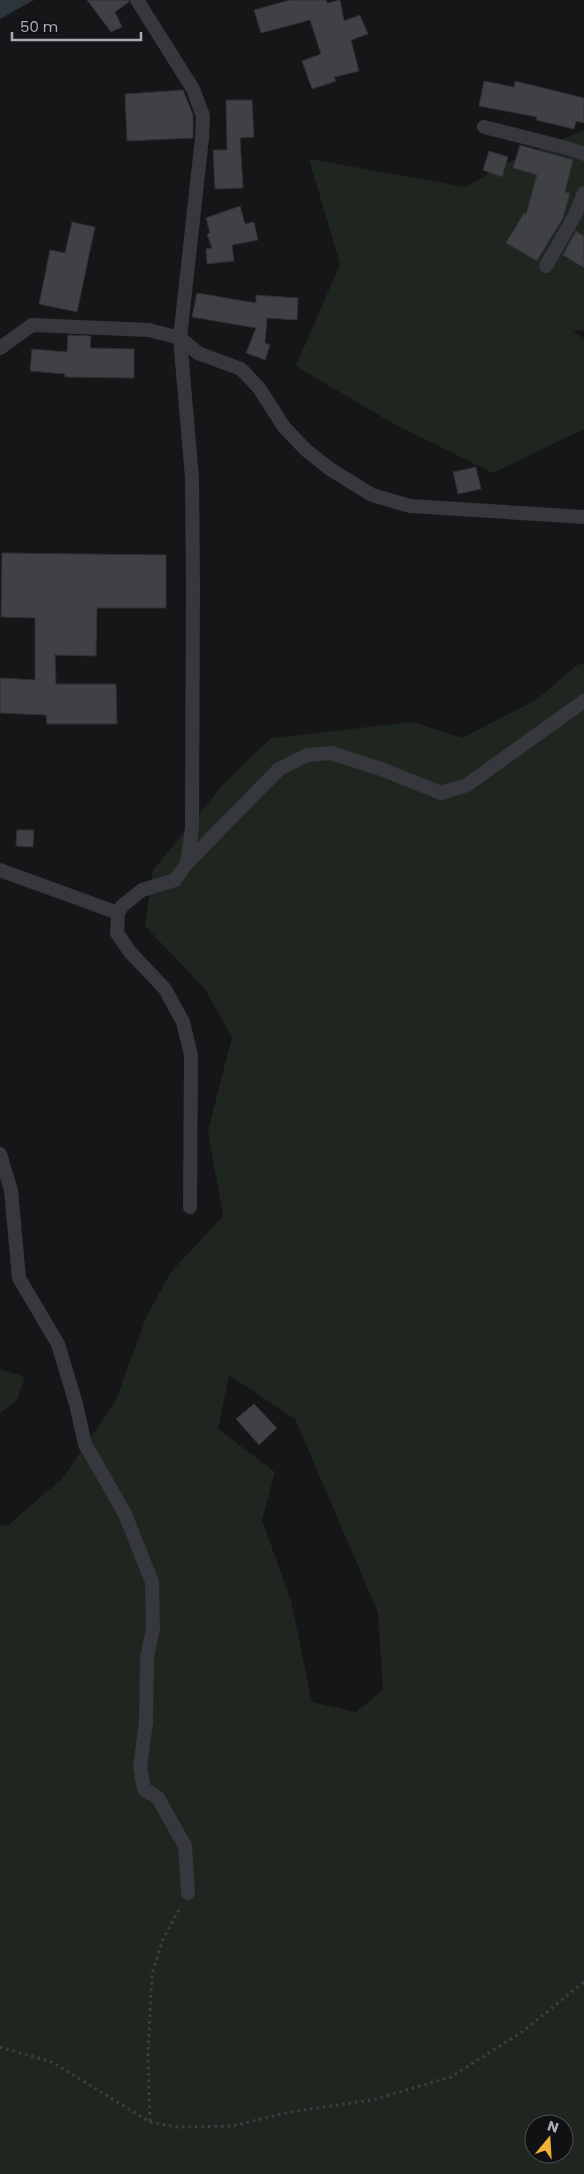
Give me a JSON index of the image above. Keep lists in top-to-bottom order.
{
  "scale_bar": "50 m",
  "north": "top"
}
